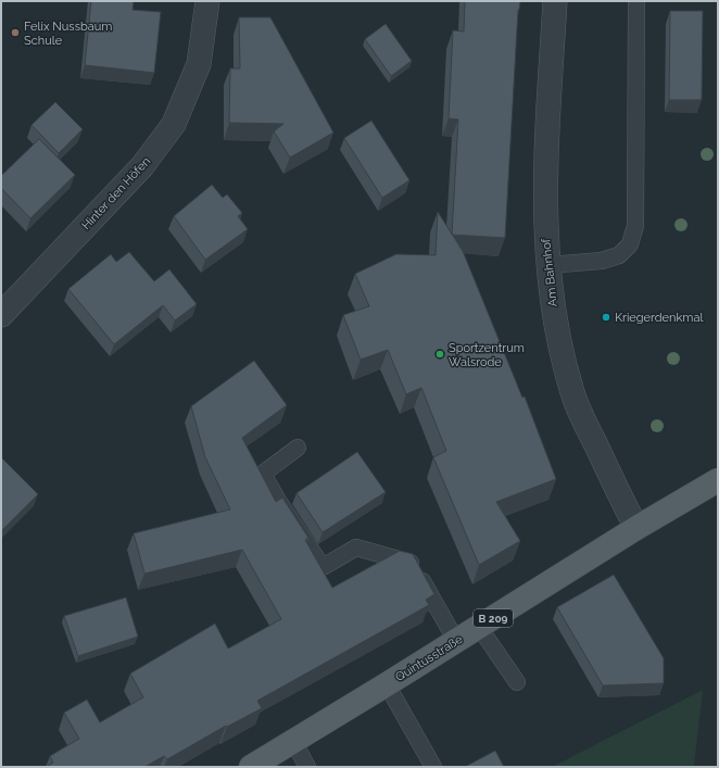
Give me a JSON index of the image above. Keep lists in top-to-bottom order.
{
  "streets": {
    "main road": ["B 209", "Quintusstraße"],
    "street": ["Hinter den Höfen", "Am Bahnhof"]
  },
  "crossings": [
    ["Am Bahnhof", "Quintusstraße"]
  ],
  "places": ["Felix Nussbaum Schule", "Kriegerdenkmal", "Sportzentrum Walsrode"]
}
